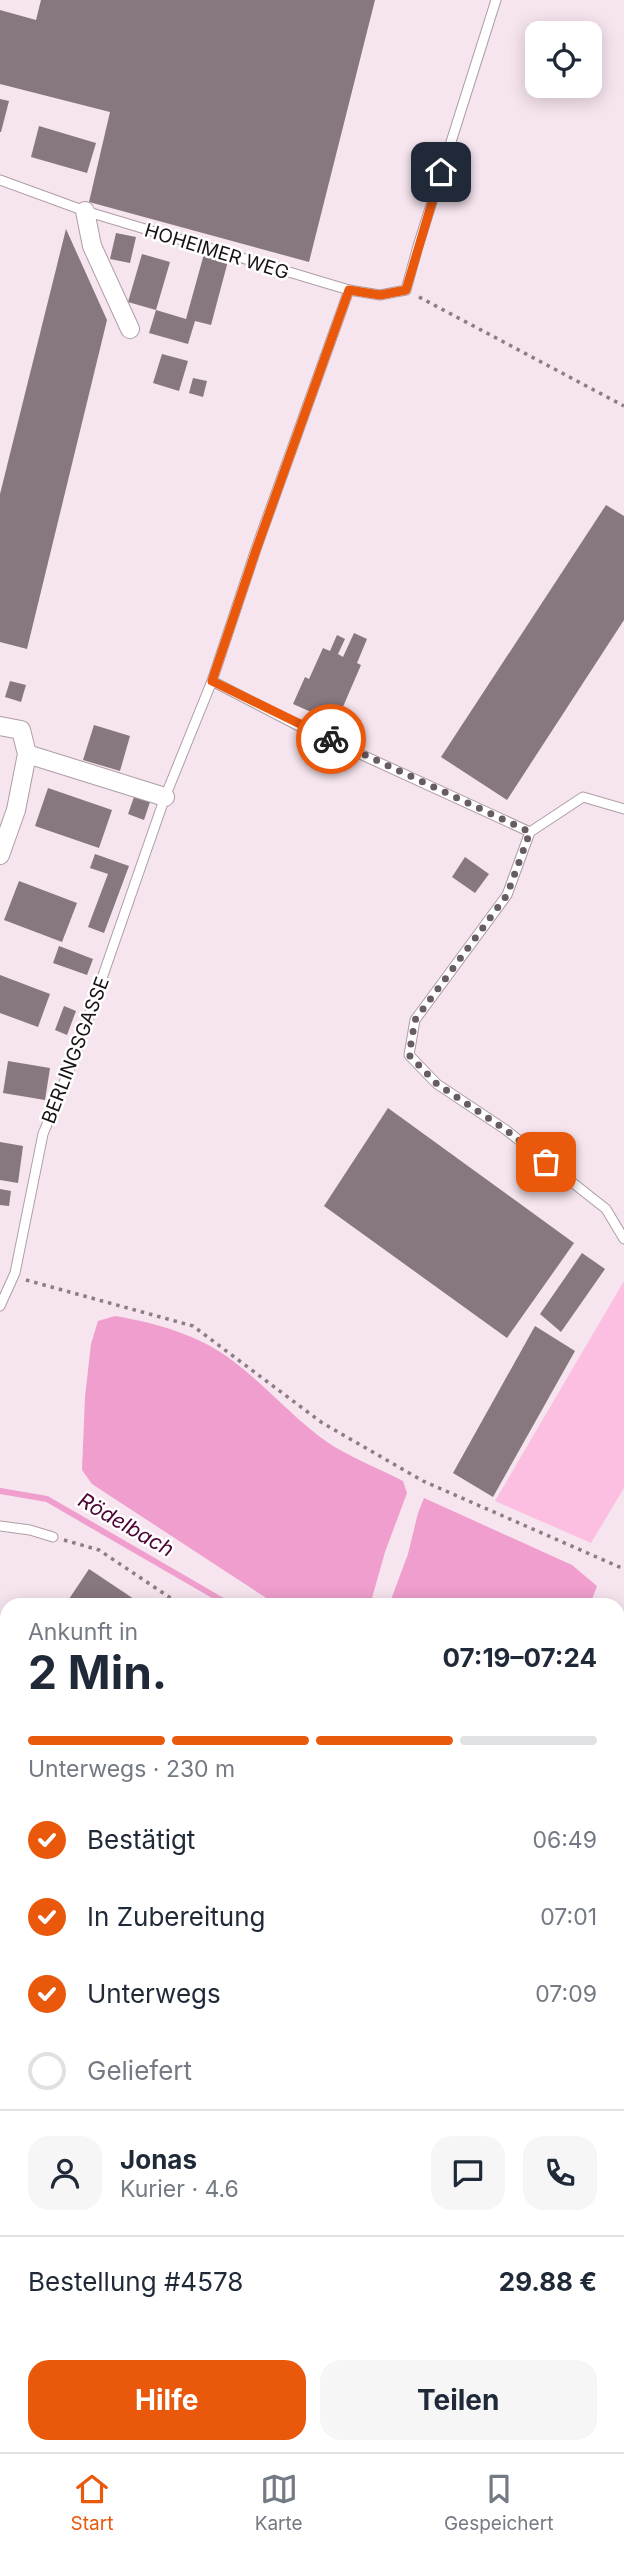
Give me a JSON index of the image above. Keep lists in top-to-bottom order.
{
  "streets": {
    "lane": ["HOHEIMER WEG", "BERLINGSGASSE"]
  },
  "crossings": [
    ["HOHEIMER WEG", "BERLINGSGASSE"]
  ],
  "water": ["Rödelbach"],
  "page": {
    "heading": ["2 Min.", "Ankunft in", "07:19–07:24"],
    "panel": [
      "Jonas",
      "Kurier · 4.6",
      "Bestellung #4578",
      "29.88 €"
    ],
    "bar": "Unterwegs · 230 m",
    "list": [
      ["Bestätigt", "06:49"],
      ["In Zubereitung", "07:01"],
      ["Unterwegs", "07:09"],
      "Geliefert"
    ],
    "buttons": ["Hilfe", "Teilen"],
    "tabs": ["Start", "Karte", "Gespeichert"]
  }
}
